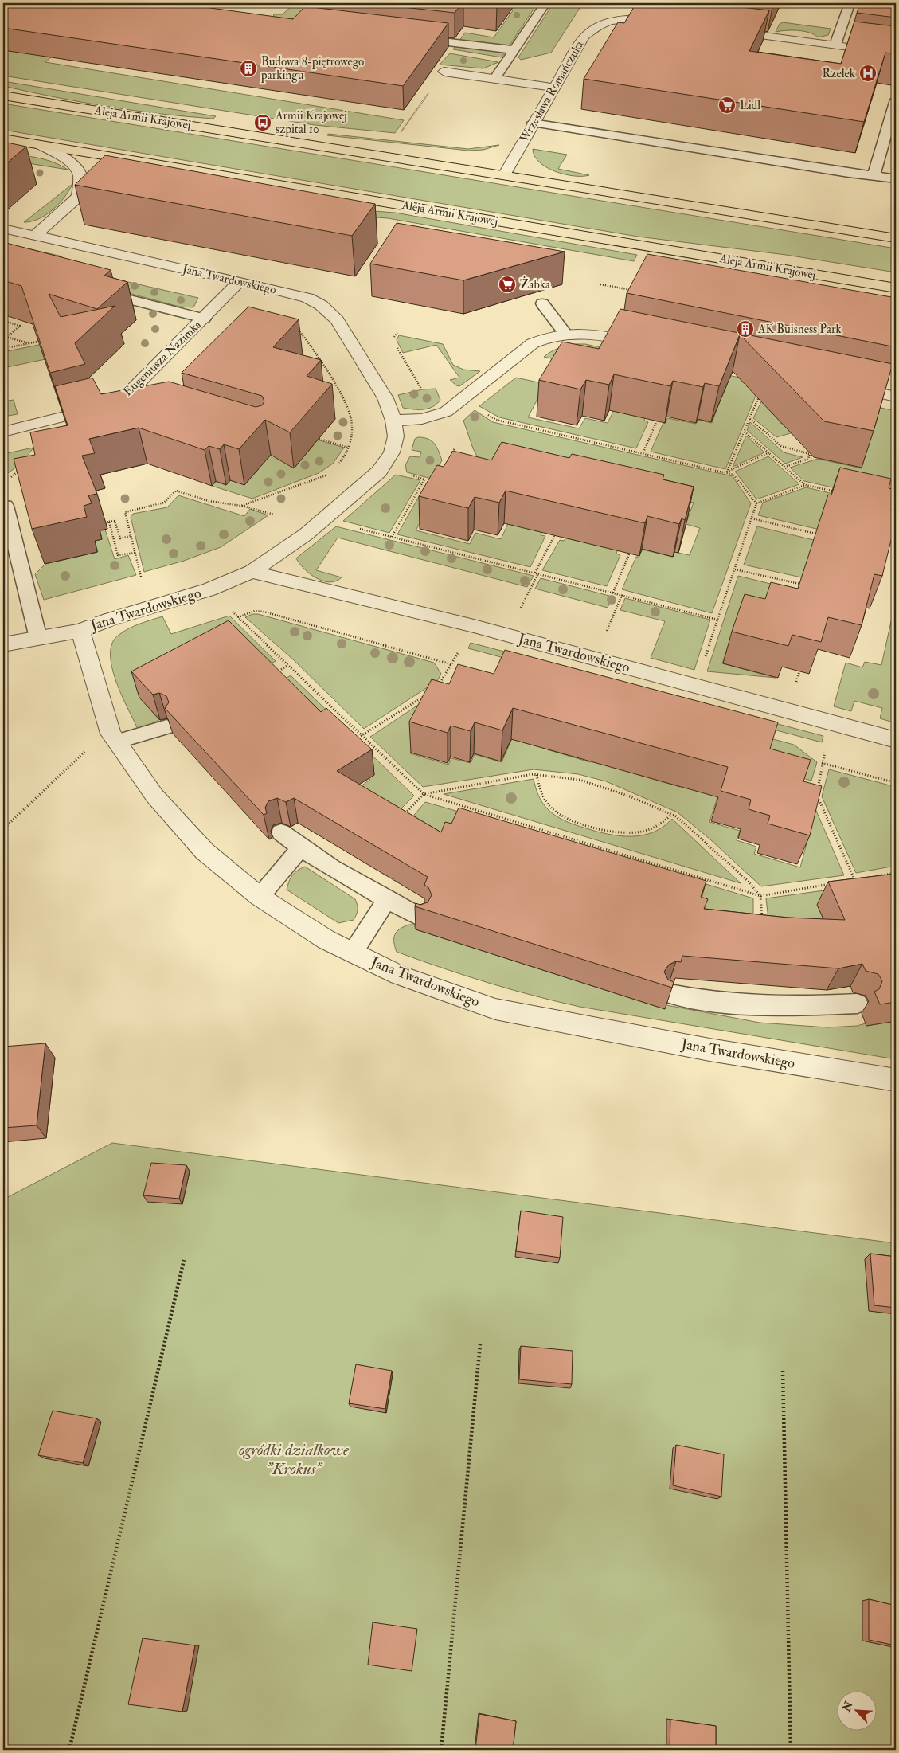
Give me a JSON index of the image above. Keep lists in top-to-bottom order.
{
  "streets": {
    "main road": ["Aleja Armii Krajowej"],
    "street": ["Wrzesława Romańczuka", "Jana Twardowskiego", "Eugeniusza Nazimka"]
  },
  "crossings": [
    ["Wrzesława Romańczuka", "Aleja Armii Krajowej"],
    ["Jana Twardowskiego", "Eugeniusza Nazimka"]
  ],
  "parks": ["ogródki działkowe \"Krokus\""],
  "places": {
    "building": ["Budowa 8-piętrowego parkingu", "AK Buisness Park"],
    "hospital": ["Rzelek"],
    "supermarket": ["Lidl", "Żabka"],
    "bus stop": ["Armii Krajowej szpital 10"]
  },
  "north": "top left"
}
